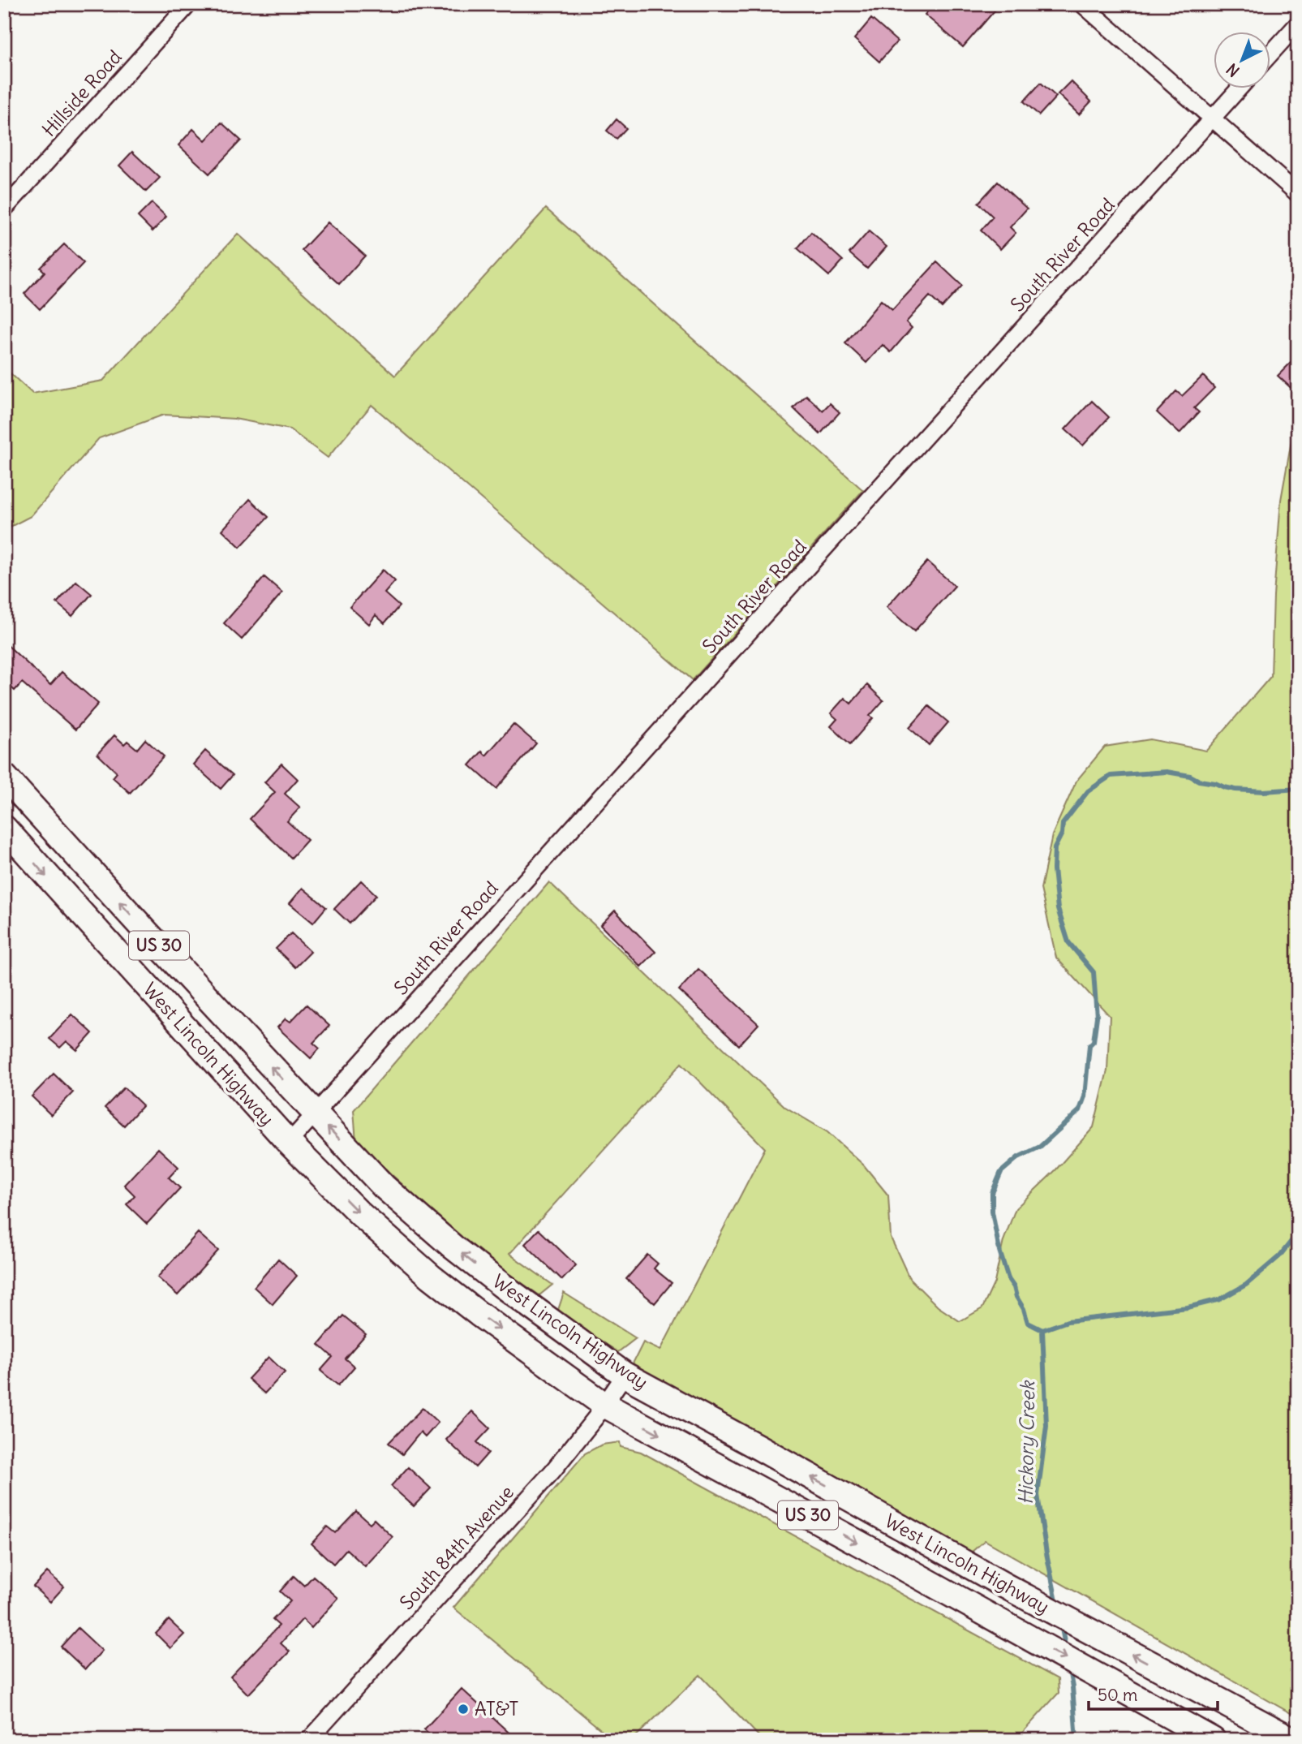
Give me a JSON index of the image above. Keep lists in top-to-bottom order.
{
  "streets": {
    "main road": ["US 30", "West Lincoln Highway"],
    "street": ["Hillside Road", "South River Road", "South 84th Avenue"]
  },
  "crossings": [
    ["South River Road", "West Lincoln Highway"],
    ["West Lincoln Highway", "South 84th Avenue"]
  ],
  "water": ["Hickory Creek"],
  "places": ["AT&T"],
  "scale_bar": "50 m",
  "north": "bottom left"
}
